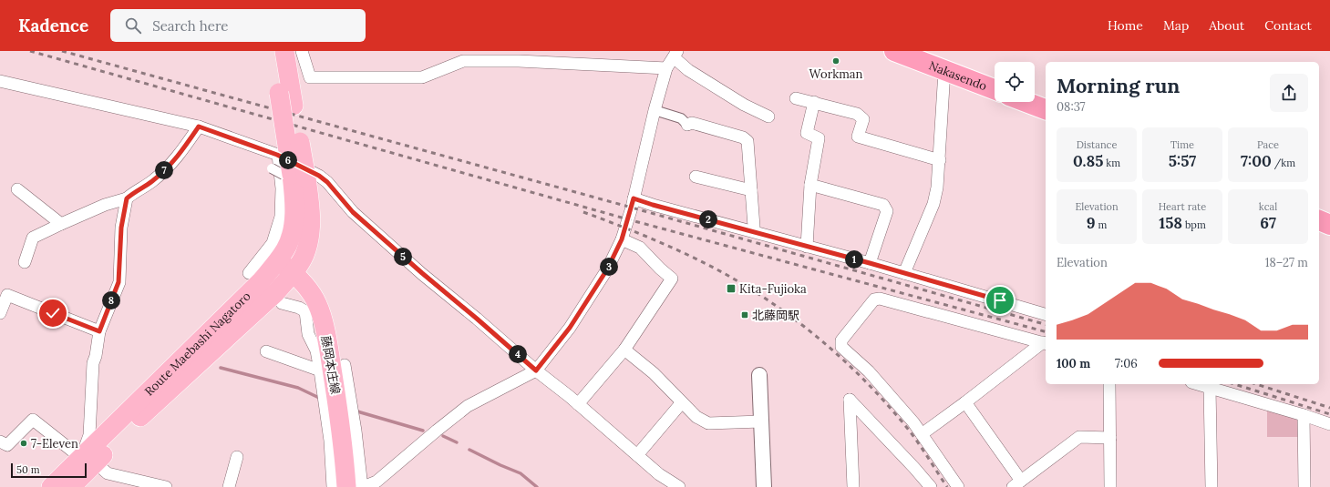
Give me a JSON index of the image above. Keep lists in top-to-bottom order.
{
  "streets": {
    "highway": ["Nakasendo"],
    "main road": ["Route Maebashi Nagatoro", "藤岡本庄線"]
  },
  "crossings": [
    ["Route Maebashi Nagatoro", "藤岡本庄線"]
  ],
  "places": {
    "other": ["Workman", "7-Eleven"],
    "transit": ["Kita-Fujioka", "北藤岡駅"]
  },
  "scale_bar": "50 m",
  "page": {
    "header": "Kadence",
    "search": "Search here",
    "nav": [
      "Home",
      "Map",
      "About",
      "Contact"
    ],
    "heading": ["Morning run", "08:37"],
    "stats": [
      ["Distance", "0.85 km"],
      ["Time", "5:57"],
      ["Pace", "7:00 /km"],
      ["Elevation", "9 m"],
      ["Heart rate", "158 bpm"],
      ["kcal", "67"]
    ],
    "pins": [
      "6",
      "7",
      "2",
      "5",
      "1",
      "3",
      "8",
      "4"
    ],
    "chart": ["Elevation", "18–27 m"],
    "list": [
      {
        "name": "100 m",
        "note": "7:06"
      }
    ],
    "scale": "50 m"
  }
}
